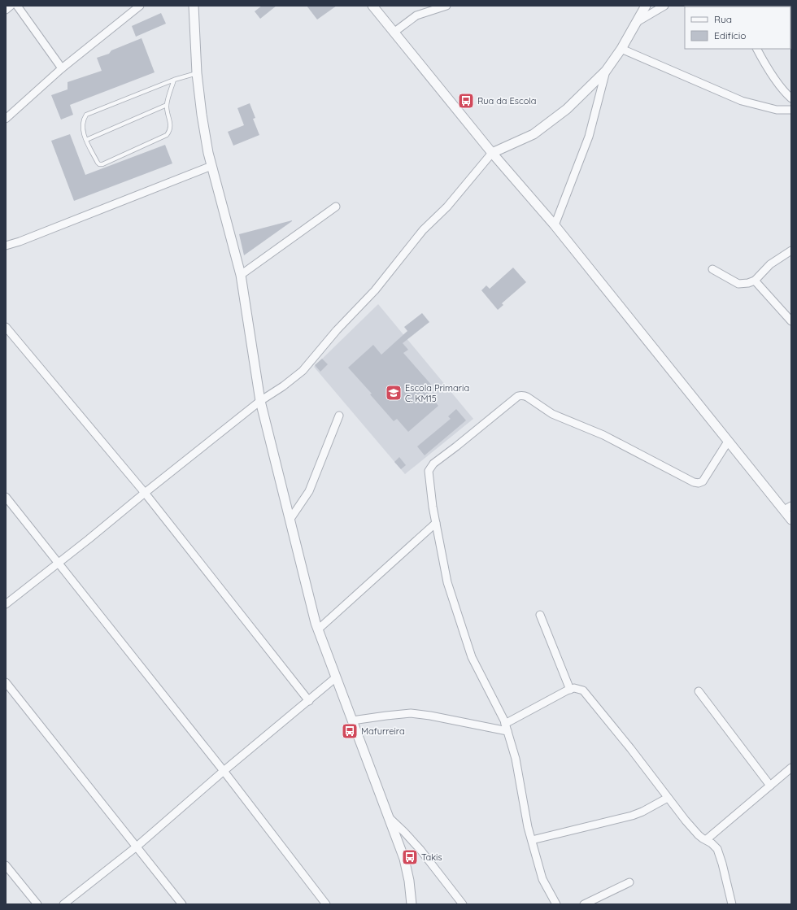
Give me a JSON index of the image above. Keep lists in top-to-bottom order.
{
  "places": {
    "bus stop": ["Rua da Escola", "Mafurreira", "Takis"],
    "school or university": ["Escola Primaria C. KM15"]
  },
  "legend": ["Rua", "Edifício"]
}
